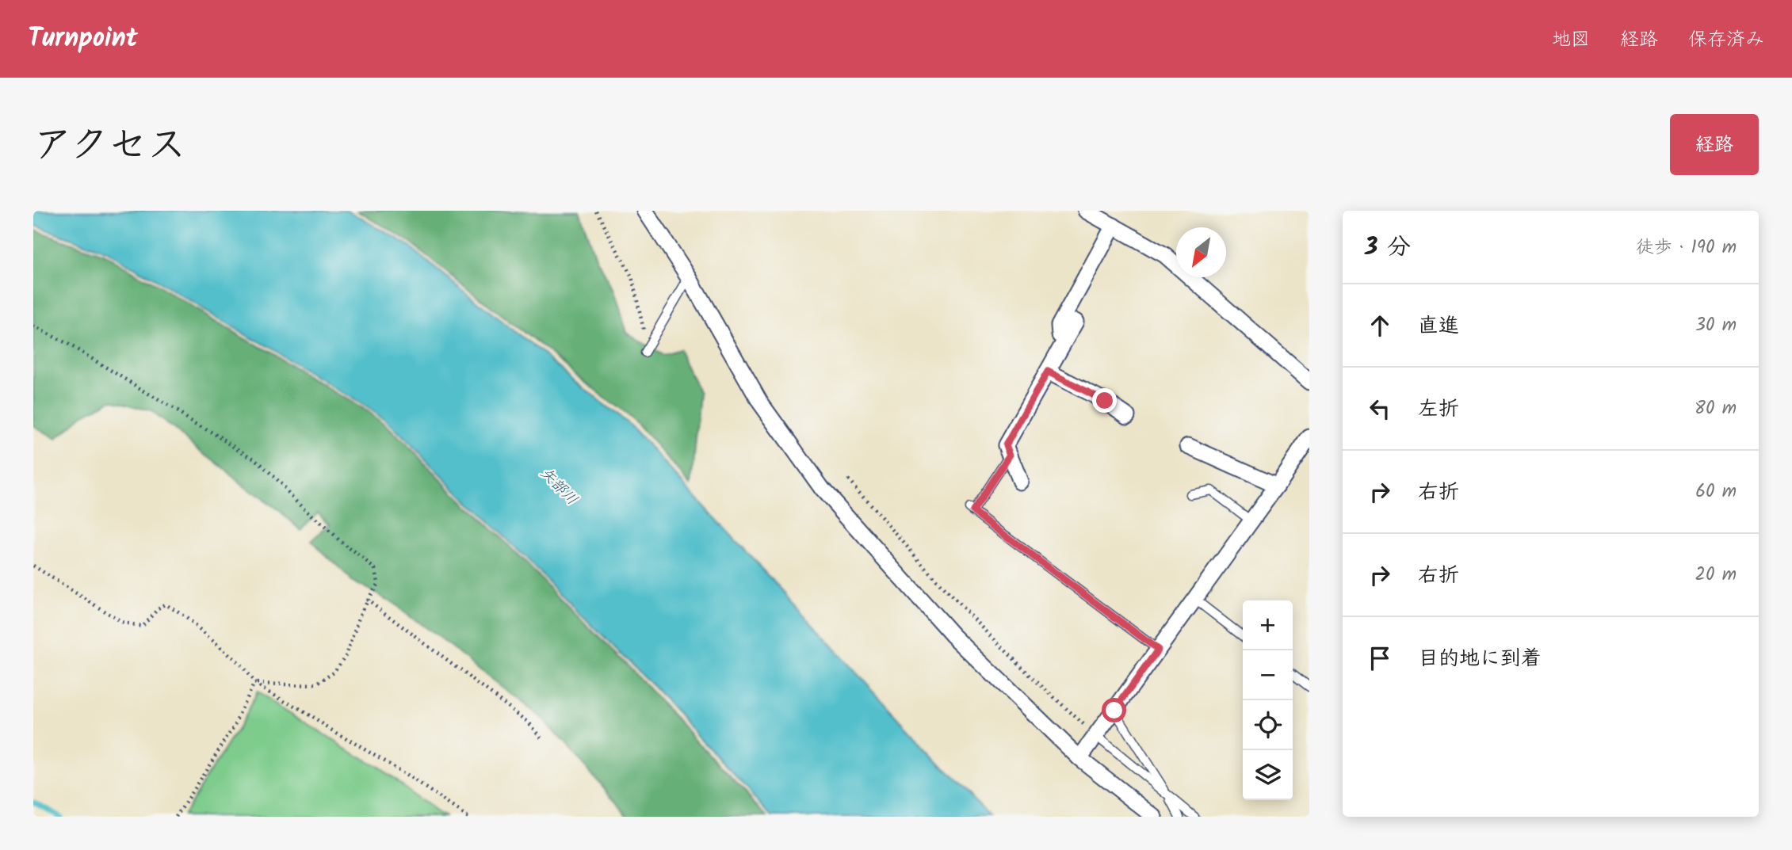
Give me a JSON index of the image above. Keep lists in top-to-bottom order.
{
  "water": ["矢部川"],
  "north": "bottom left",
  "page": {
    "header": "Turnpoint",
    "nav": ["地図", "経路", "保存済み"],
    "title": "アクセス",
    "buttons": "経路",
    "heading": ["3 分", "徒歩 · 190 m"],
    "list": [
      ["直進", "30 m"],
      ["左折", "80 m"],
      ["右折", "60 m"],
      ["右折", "20 m"],
      "目的地に到着"
    ],
    "map_buttons": ["+", "−"]
  }
}
